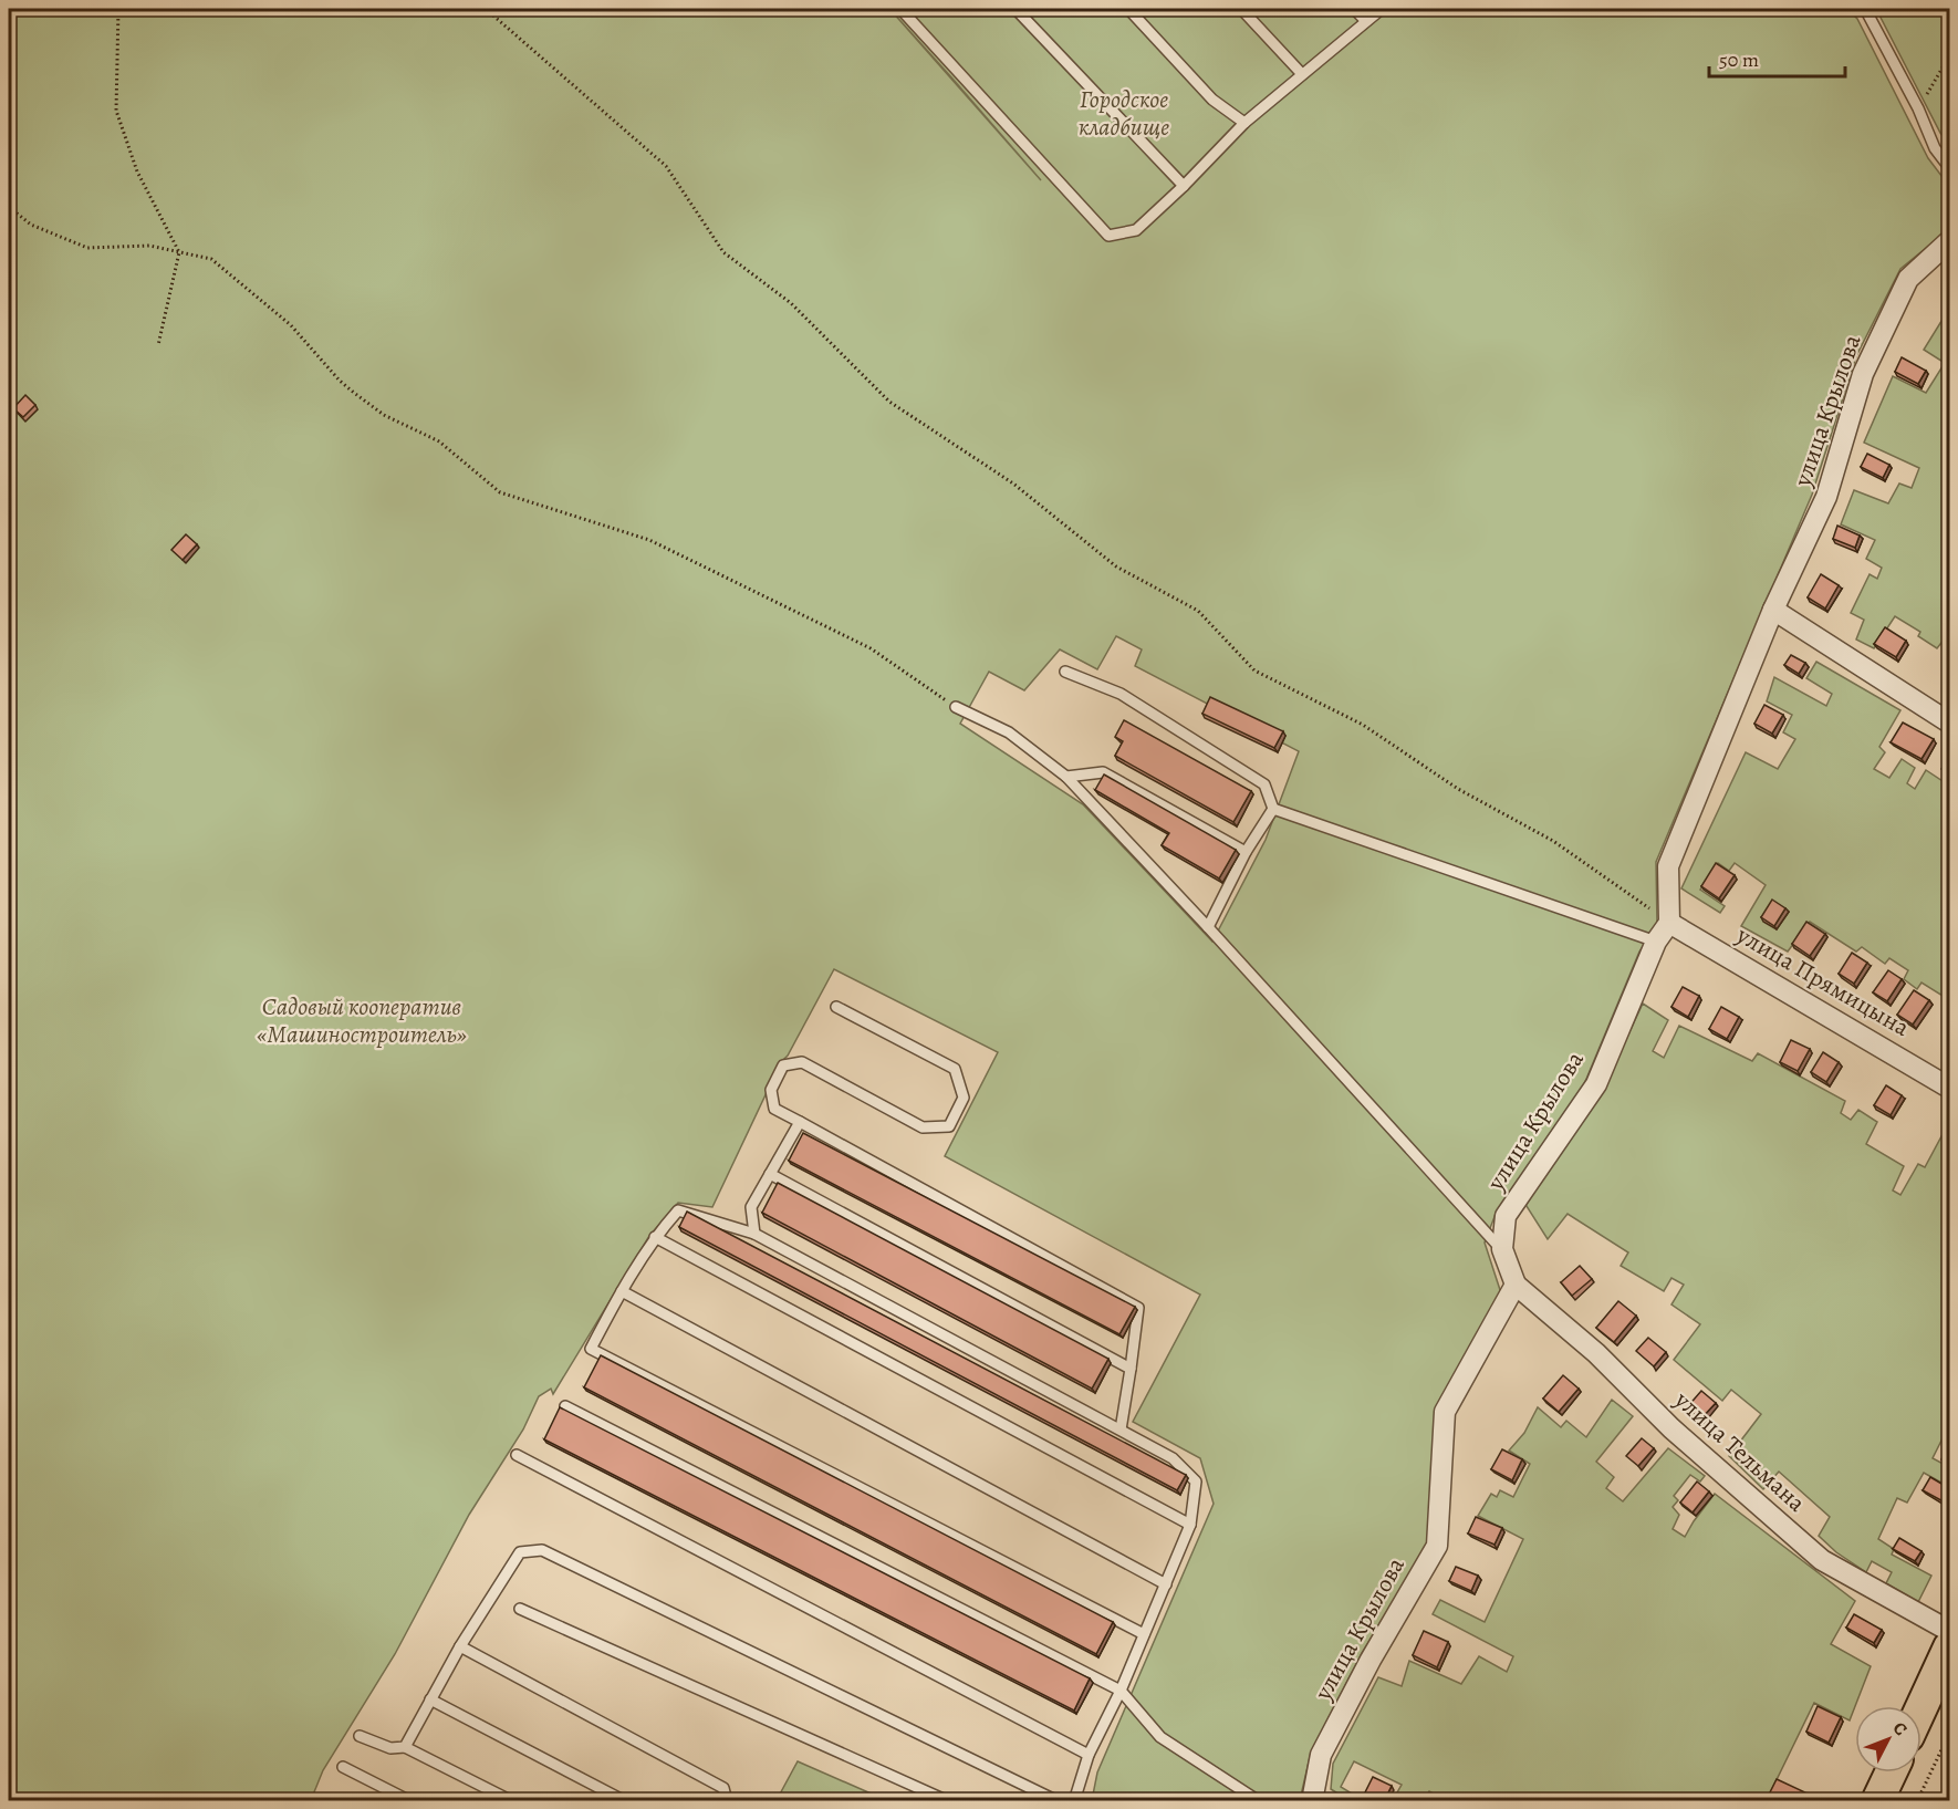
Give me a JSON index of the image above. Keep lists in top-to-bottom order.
{
  "streets": {
    "street": ["улица Крылова", "улица Прямицына", "улица Тельмана"]
  },
  "crossings": [
    ["улица Крылова", "улица Прямицына"],
    ["улица Крылова", "улица Тельмана"]
  ],
  "parks": ["Городское кладбище", "Садовый кооператив «Машиностроитель»"],
  "scale_bar": "50 m",
  "north": "top right"
}
